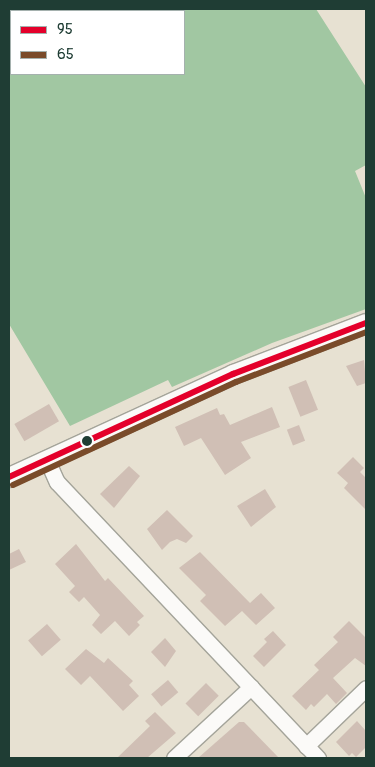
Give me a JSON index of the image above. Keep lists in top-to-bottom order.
{
  "lines": ["transit line 95", "transit line 65"],
  "legend": ["95", "65"]
}
